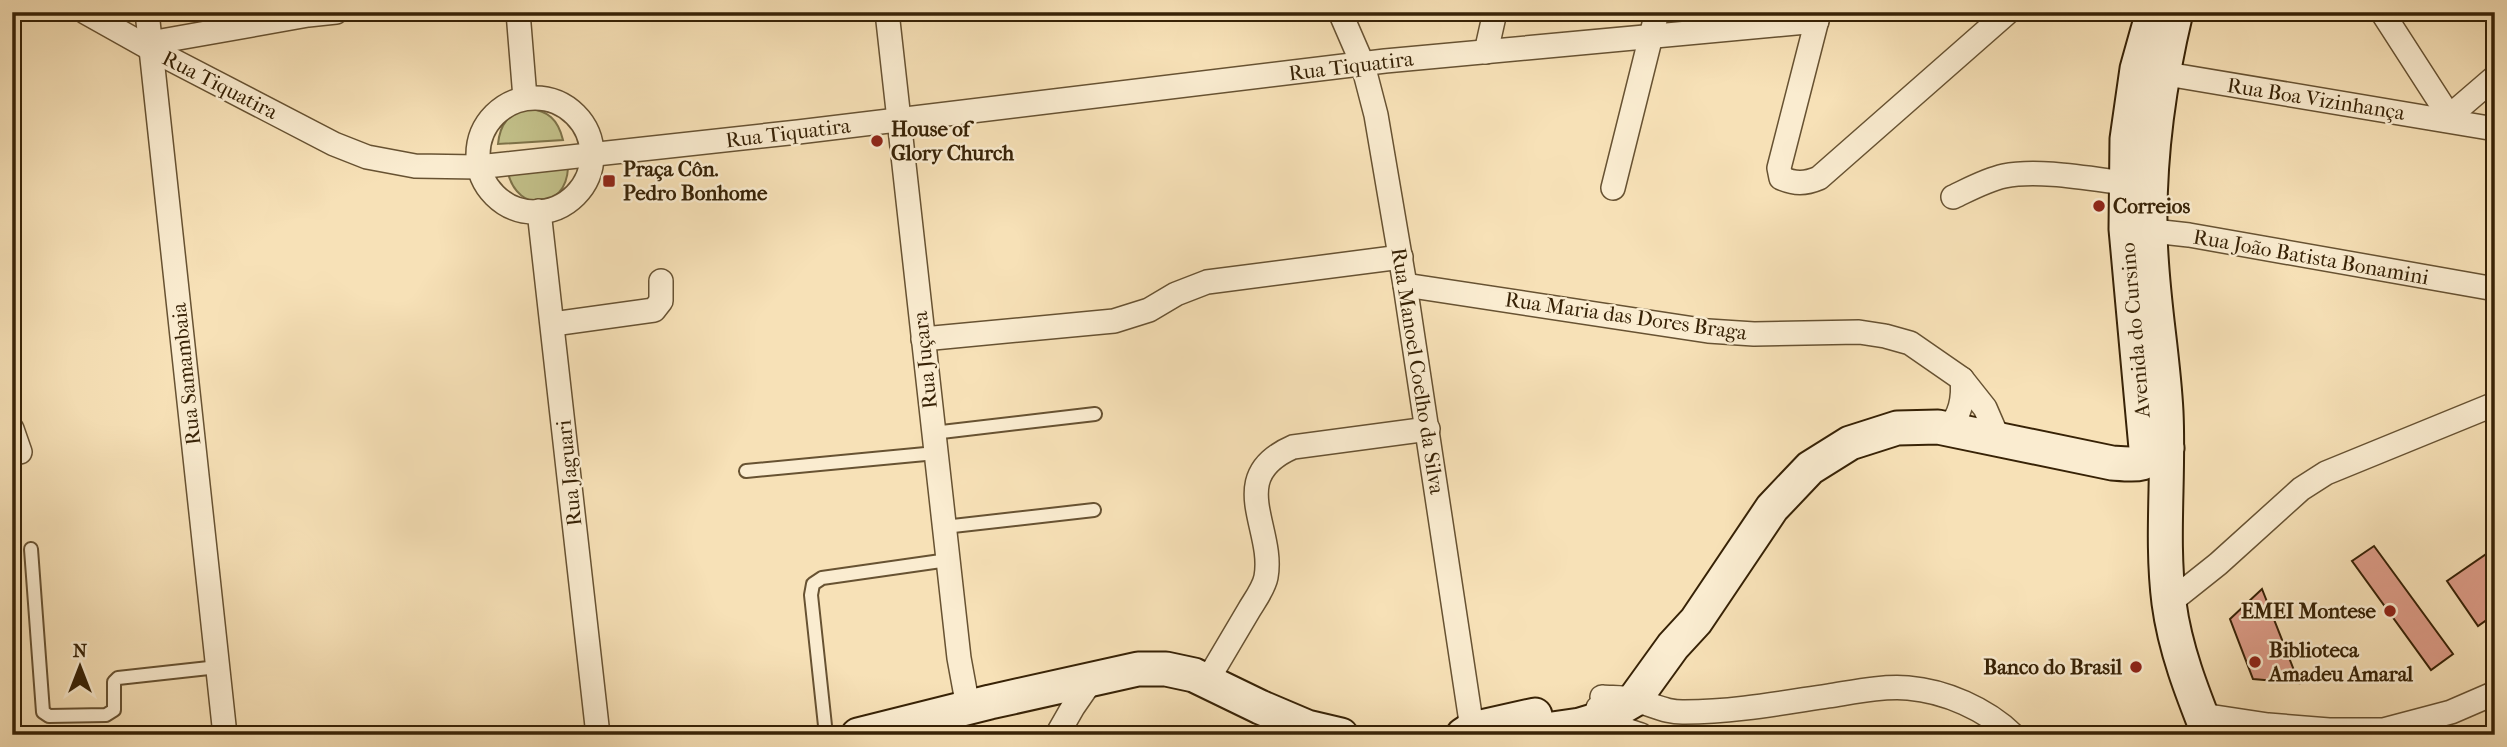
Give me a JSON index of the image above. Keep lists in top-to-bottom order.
{
  "streets": {
    "street": [
      "Rua Tiquatira",
      "Rua Boa Vizinhança",
      "Rua João Batista Bonamini",
      "Rua Maria das Dores Braga",
      "Avenida do Cursino",
      "Rua Juçara",
      "Rua Manoel Coelho da Silva",
      "Rua Samambaia",
      "Rua Jaguari"
    ]
  },
  "crossings": [
    ["Rua Tiquatira", "Rua Juçara"],
    ["Rua Tiquatira", "Rua Manoel Coelho da Silva"],
    ["Rua Tiquatira", "Rua Samambaia"],
    ["Rua Boa Vizinhança", "Avenida do Cursino"],
    ["Rua João Batista Bonamini", "Avenida do Cursino"],
    ["Rua Maria das Dores Braga", "Rua Manoel Coelho da Silva"]
  ],
  "places": {
    "other": [
      "House of Glory Church",
      "Correios",
      "EMEI Montese",
      "Biblioteca Amadeu Amaral",
      "Banco do Brasil"
    ],
    "transit": ["Praça Côn. Pedro Bonhome"]
  },
  "north": "top"
}
